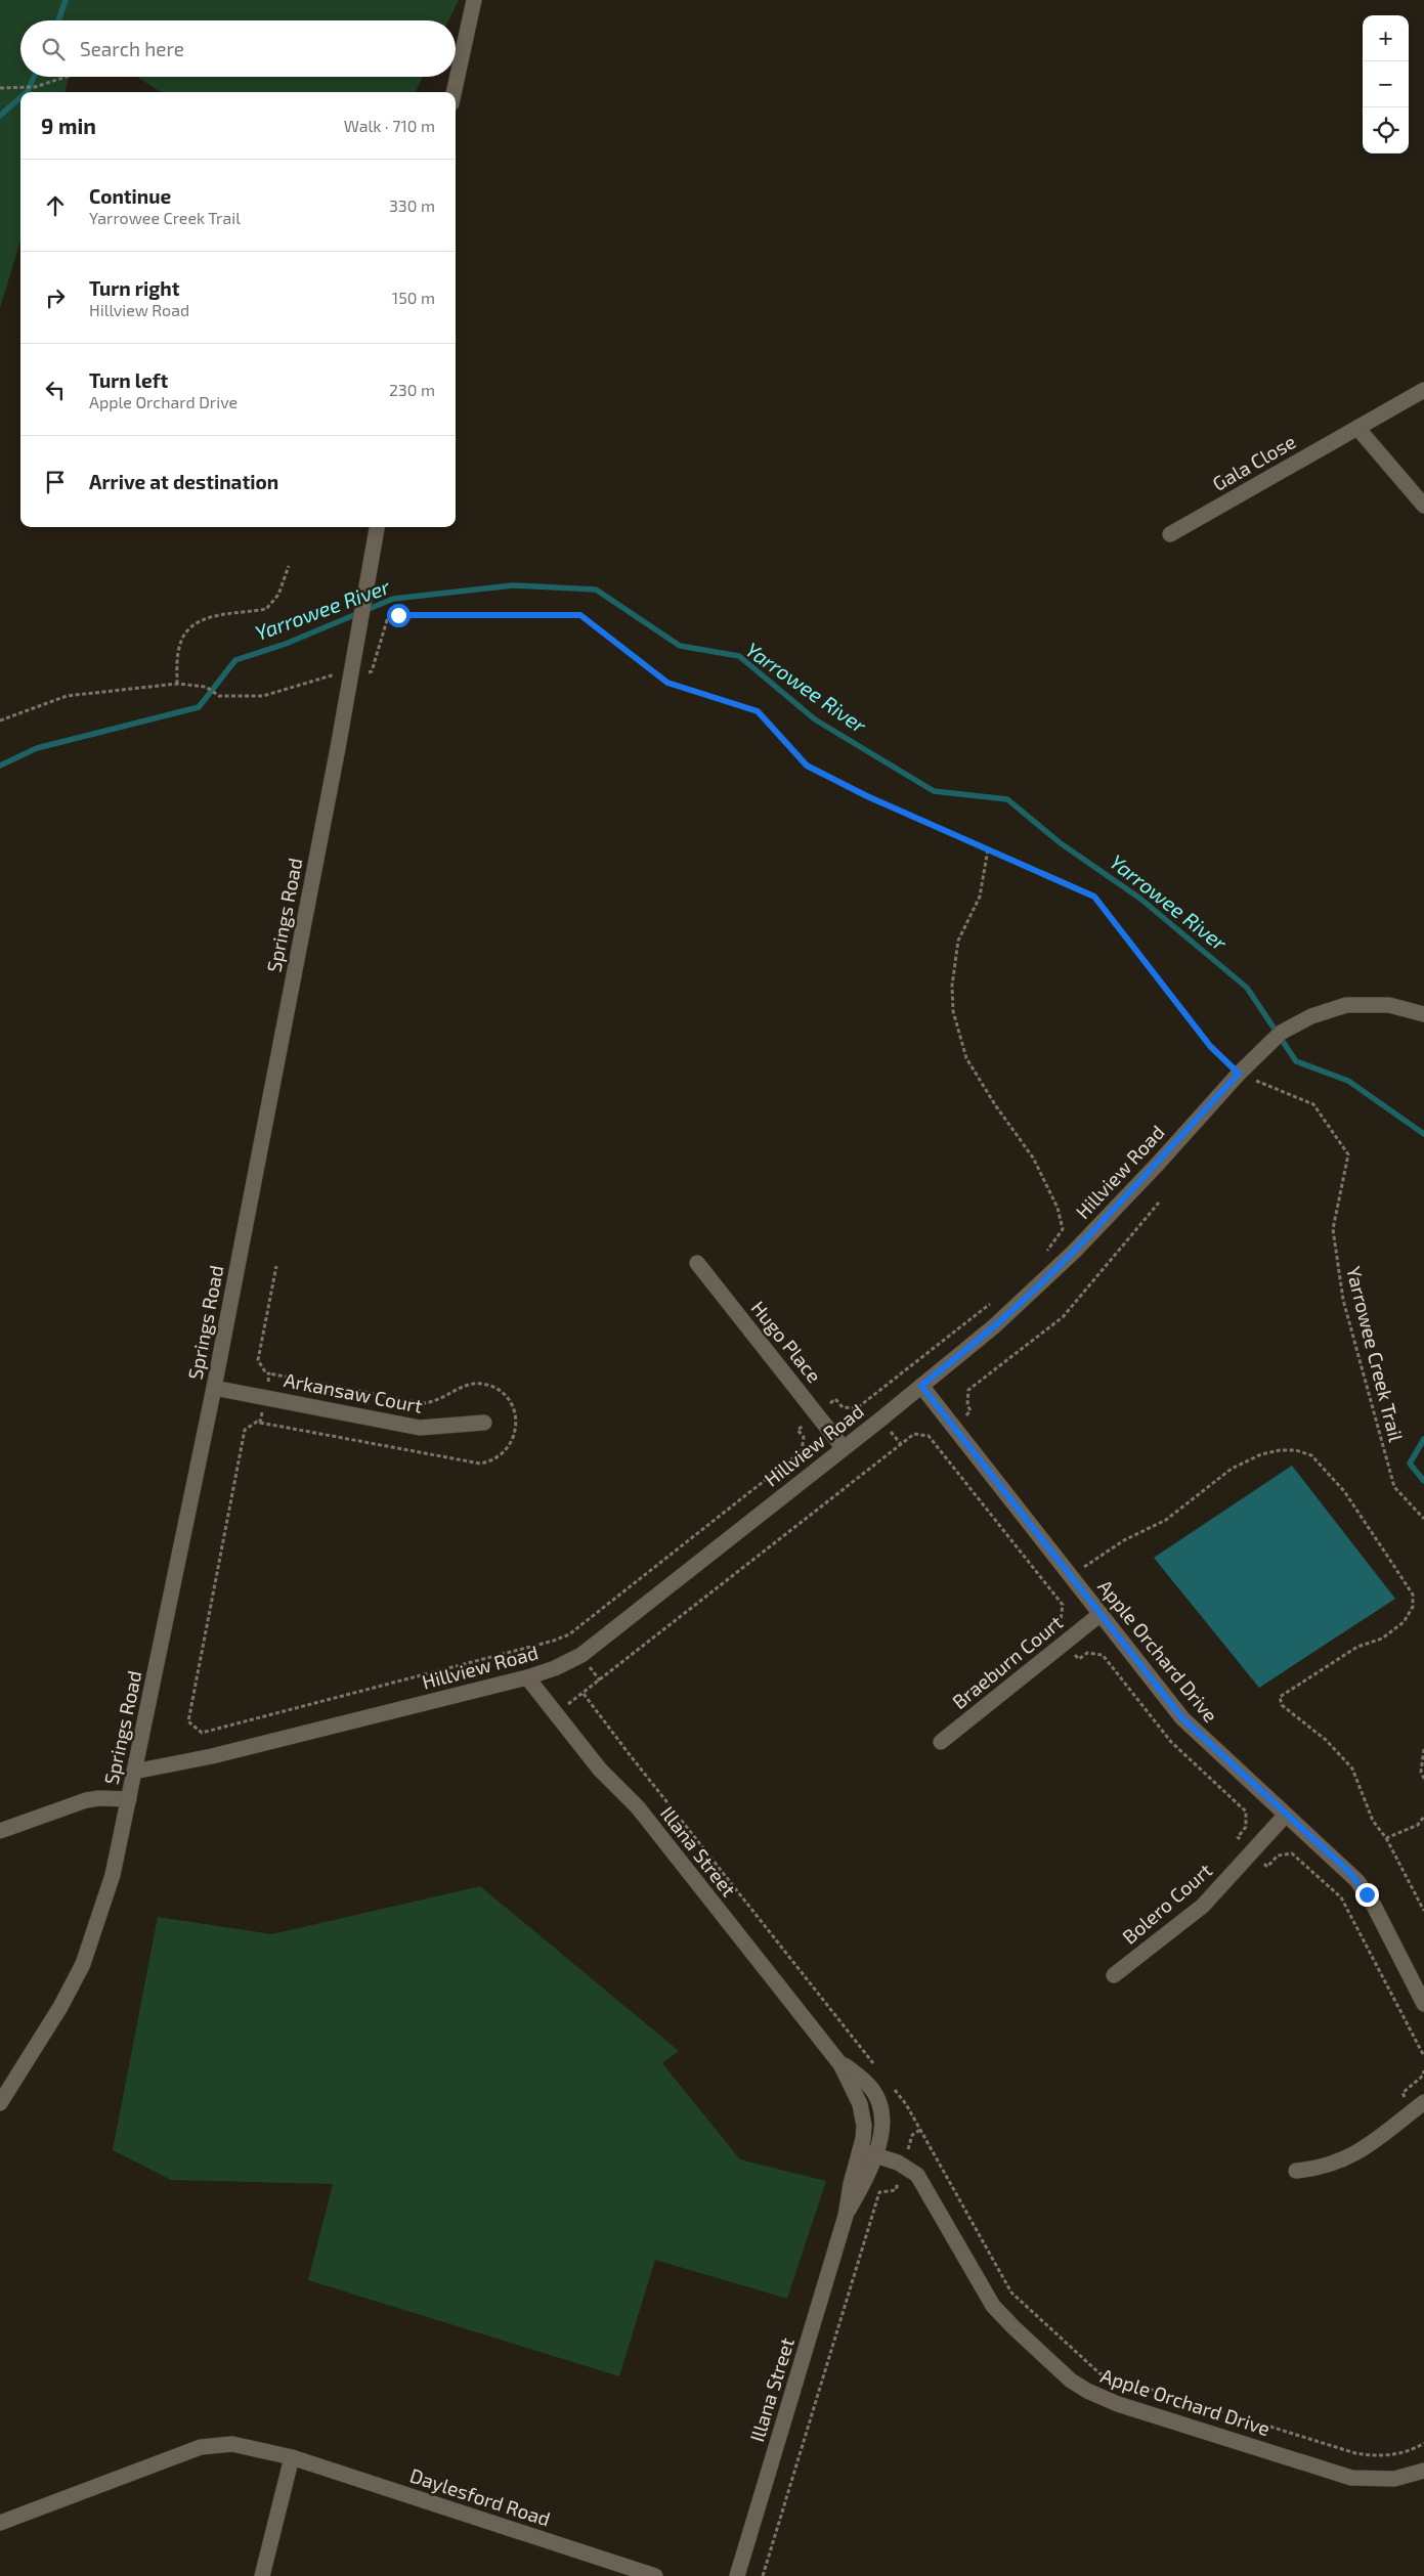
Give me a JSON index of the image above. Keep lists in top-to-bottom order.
{
  "streets": {
    "street": [
      "Gala Close",
      "Springs Road",
      "Hillview Road",
      "Hugo Place",
      "Arkansaw Court",
      "Apple Orchard Drive",
      "Braeburn Court",
      "Illana Street",
      "Bolero Court",
      "Daylesford Road"
    ],
    "path": ["Yarrowee Creek Trail"]
  },
  "crossings": [
    ["Springs Road", "Hillview Road"],
    ["Springs Road", "Yarrowee Creek Trail"],
    ["Springs Road", "Arkansaw Court"],
    ["Hillview Road", "Hugo Place"],
    ["Hillview Road", "Yarrowee Creek Trail"],
    ["Hillview Road", "Apple Orchard Drive"],
    ["Hillview Road", "Illana Street"],
    ["Apple Orchard Drive", "Braeburn Court"],
    ["Apple Orchard Drive", "Illana Street"],
    ["Apple Orchard Drive", "Bolero Court"]
  ],
  "water": ["Yarrowee River"],
  "page": {
    "map_buttons": ["+", "−"],
    "search": "Search here",
    "heading": ["9 min", "Walk · 710 m"],
    "list": [
      ["Continue", "Yarrowee Creek Trail", "330 m"],
      ["Turn right", "Hillview Road", "150 m"],
      ["Turn left", "Apple Orchard Drive", "230 m"],
      "Arrive at destination"
    ]
  }
}
